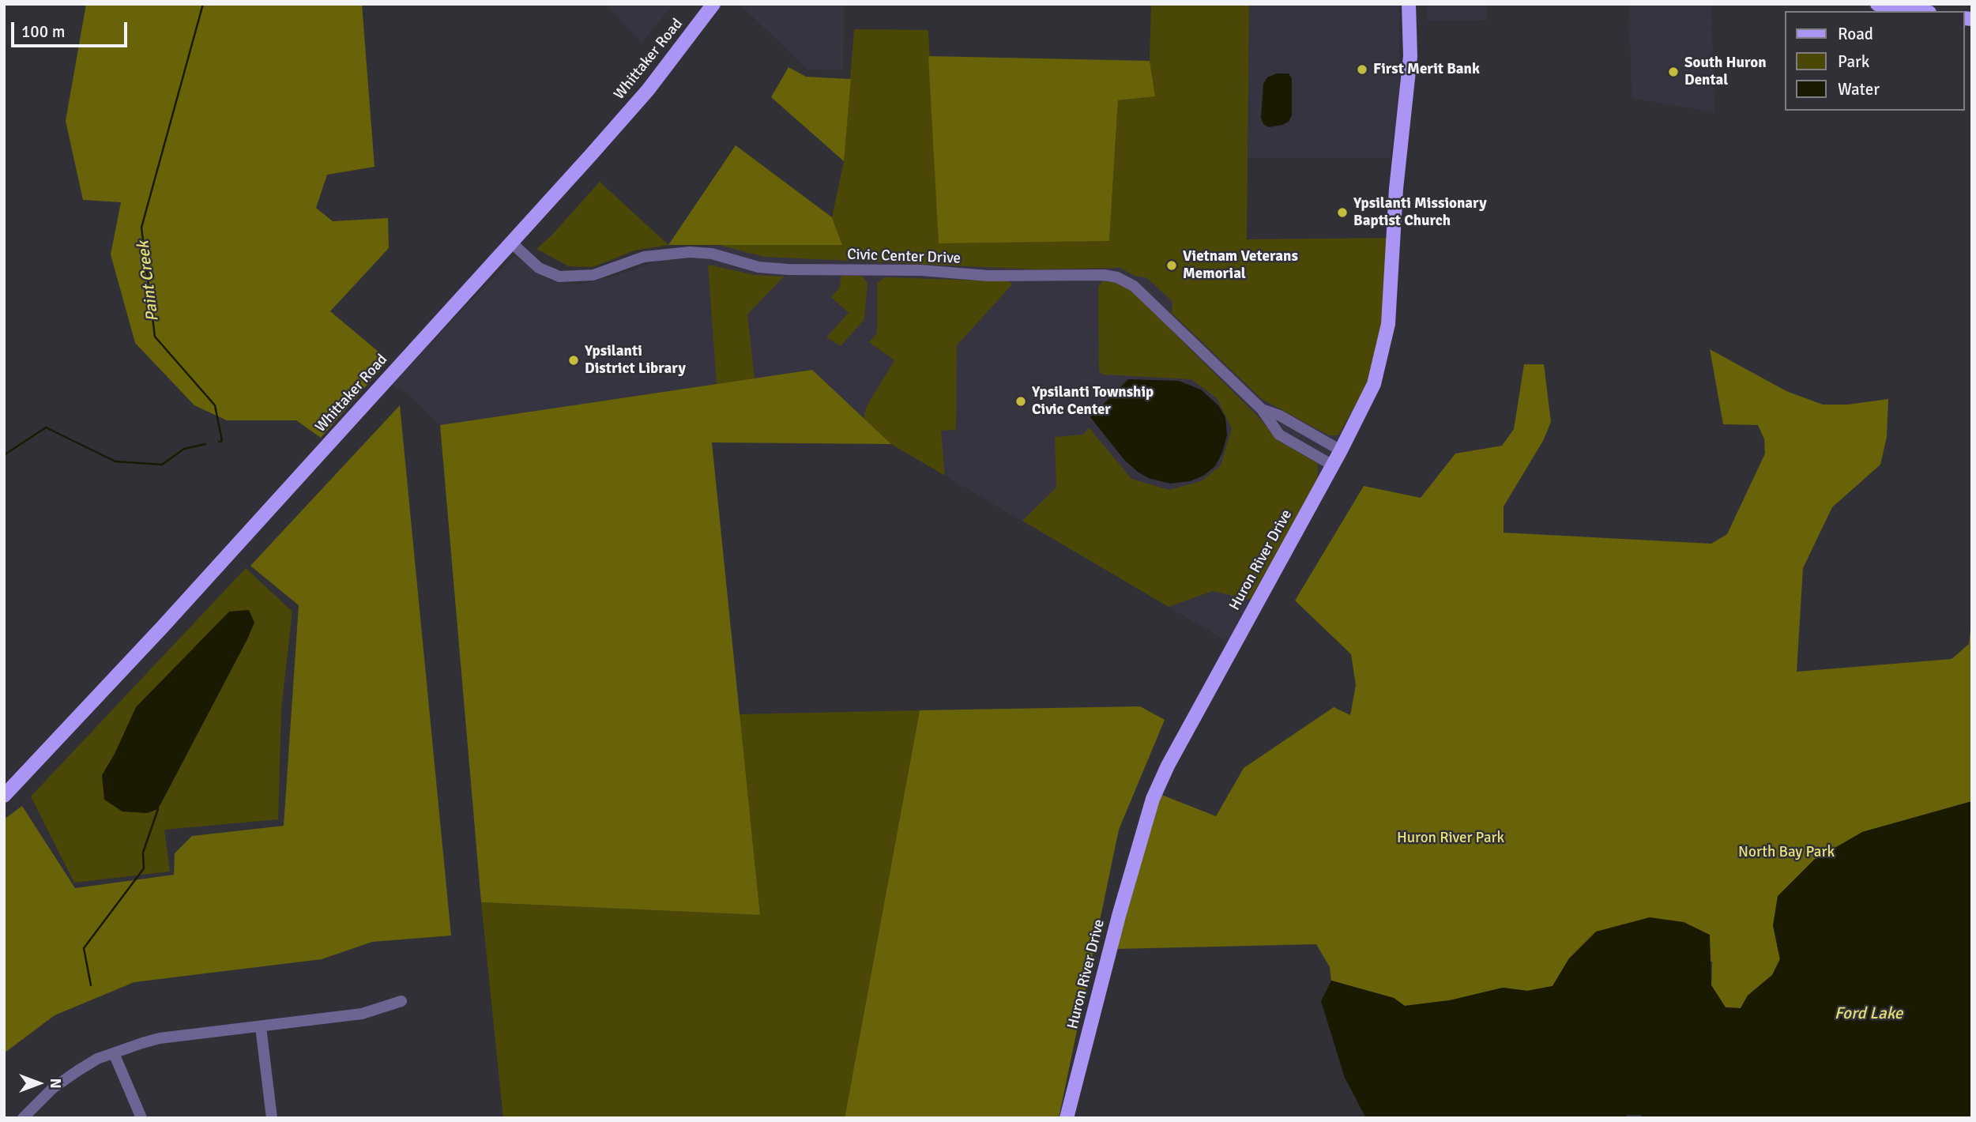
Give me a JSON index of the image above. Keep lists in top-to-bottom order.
{
  "streets": {
    "main road": ["Whittaker Road", "Huron River Drive"],
    "street": ["Civic Center Drive"]
  },
  "crossings": [
    ["Whittaker Road", "Civic Center Drive"],
    ["Civic Center Drive", "Huron River Drive"]
  ],
  "water": ["Paint Creek", "Ford Lake"],
  "parks": ["Huron River Park", "North Bay Park"],
  "places": [
    "First Merit Bank",
    "South Huron Dental",
    "Ypsilanti Missionary Baptist Church",
    "Vietnam Veterans Memorial",
    "Ypsilanti District Library",
    "Ypsilanti Township Civic Center"
  ],
  "legend": ["Road", "Park", "Water"],
  "scale_bar": "100 m",
  "north": "right"
}
